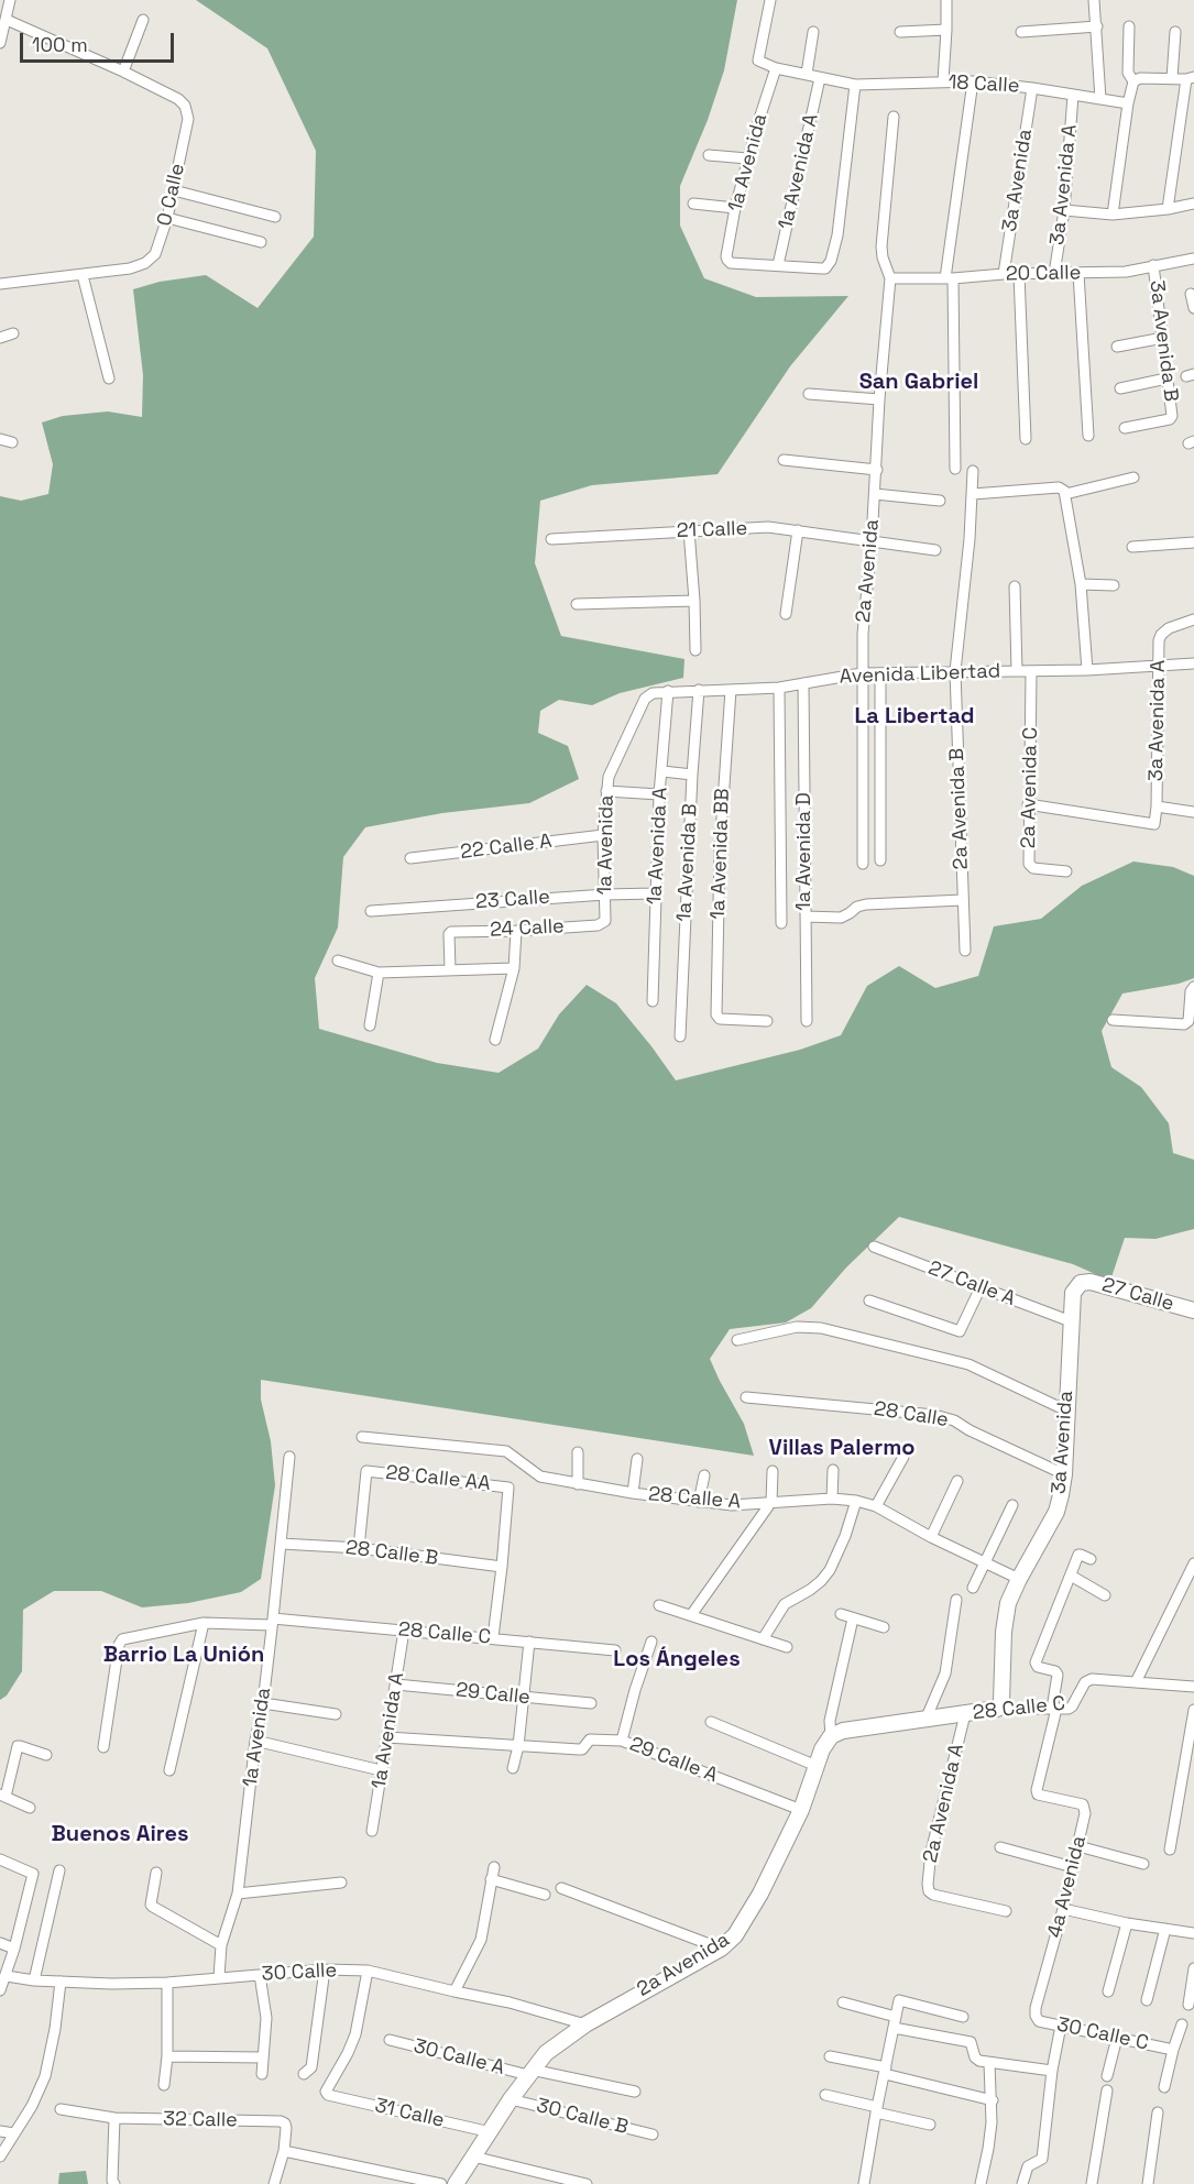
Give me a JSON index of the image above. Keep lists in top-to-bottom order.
{
  "streets": {
    "street": [
      "18 Calle",
      "1a Avenida",
      "1a Avenida A",
      "3a Avenida",
      "3a Avenida A",
      "0 Calle",
      "20 Calle",
      "3a Avenida B",
      "21 Calle",
      "2a Avenida",
      "Avenida Libertad",
      "2a Avenida C",
      "2a Avenida B",
      "22 Calle A",
      "1a Avenida D",
      "1a Avenida BB",
      "1a Avenida B",
      "23 Calle",
      "24 Calle",
      "27 Calle A",
      "27 Calle",
      "28 Calle",
      "28 Calle AA",
      "28 Calle A",
      "28 Calle B",
      "28 Calle C",
      "29 Calle",
      "29 Calle A",
      "2a Avenida A",
      "4a Avenida",
      "30 Calle",
      "30 Calle C",
      "30 Calle A",
      "31 Calle",
      "30 Calle B",
      "32 Calle"
    ]
  },
  "crossings": [
    ["18 Calle", "1a Avenida"],
    ["18 Calle", "1a Avenida A"],
    ["18 Calle", "3a Avenida"],
    ["18 Calle", "3a Avenida A"],
    ["1a Avenida", "1a Avenida A"],
    ["1a Avenida", "Avenida Libertad"],
    ["1a Avenida", "22 Calle A"],
    ["1a Avenida", "23 Calle"],
    ["1a Avenida", "24 Calle"],
    ["1a Avenida", "28 Calle B"],
    ["1a Avenida", "28 Calle C"],
    ["1a Avenida", "30 Calle"],
    ["1a Avenida A", "Avenida Libertad"],
    ["1a Avenida A", "23 Calle"],
    ["1a Avenida A", "28 Calle C"],
    ["1a Avenida A", "29 Calle"],
    ["1a Avenida A", "29 Calle A"],
    ["3a Avenida", "20 Calle"],
    ["3a Avenida", "27 Calle A"],
    ["3a Avenida", "27 Calle"],
    ["3a Avenida", "28 Calle"],
    ["3a Avenida", "28 Calle A"],
    ["3a Avenida", "28 Calle C"],
    ["3a Avenida A", "20 Calle"],
    ["3a Avenida A", "Avenida Libertad"],
    ["20 Calle", "3a Avenida B"],
    ["20 Calle", "2a Avenida"],
    ["21 Calle", "2a Avenida"],
    ["2a Avenida", "Avenida Libertad"],
    ["2a Avenida", "28 Calle C"],
    ["2a Avenida", "29 Calle A"],
    ["2a Avenida", "30 Calle"],
    ["2a Avenida", "30 Calle A"],
    ["2a Avenida", "31 Calle"],
    ["2a Avenida", "30 Calle B"],
    ["Avenida Libertad", "2a Avenida C"],
    ["Avenida Libertad", "2a Avenida B"],
    ["Avenida Libertad", "1a Avenida D"],
    ["Avenida Libertad", "1a Avenida BB"],
    ["Avenida Libertad", "1a Avenida B"],
    ["28 Calle AA", "28 Calle B"],
    ["28 Calle C", "2a Avenida A"],
    ["28 Calle C", "4a Avenida"],
    ["4a Avenida", "30 Calle C"],
    ["30 Calle", "31 Calle"]
  ],
  "districts": [
    "San Gabriel",
    "La Libertad",
    "Villas Palermo",
    "Barrio La Unión",
    "Los Ángeles",
    "Buenos Aires"
  ],
  "scale_bar": "100 m"
}
